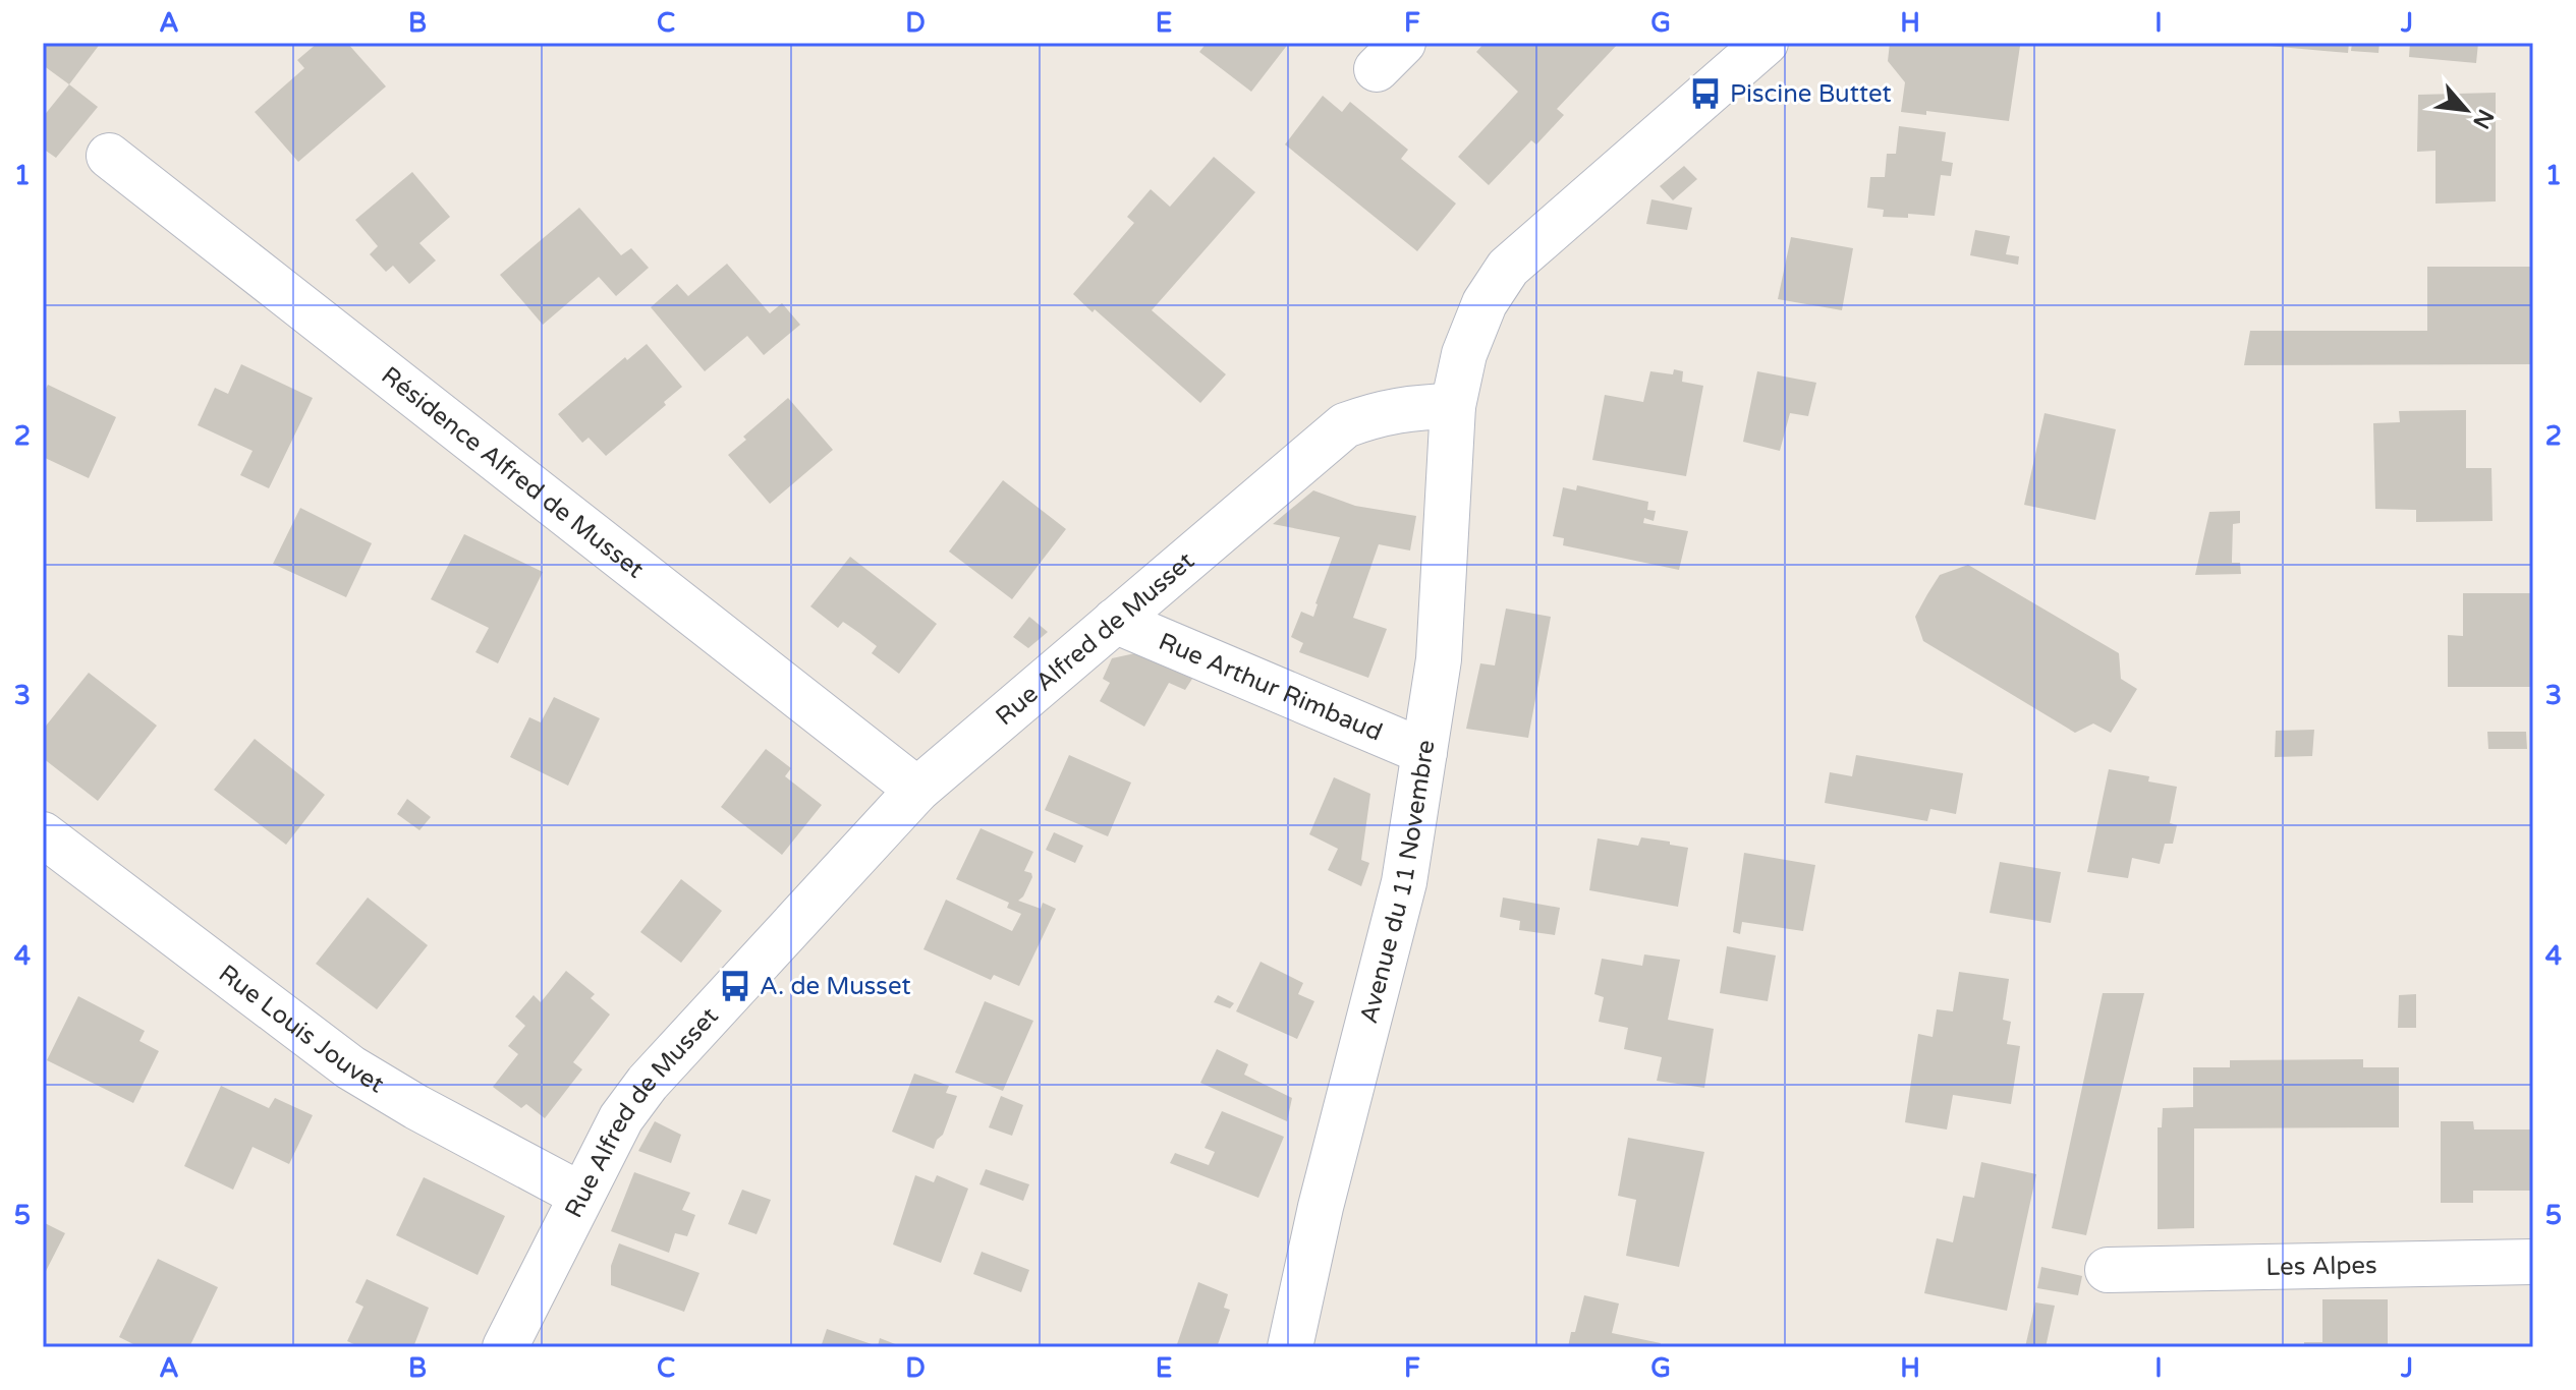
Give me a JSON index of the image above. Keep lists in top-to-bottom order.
{
  "streets": {
    "street": [
      "Résidence Alfred de Musset",
      "Rue Alfred de Musset",
      "Rue Arthur Rimbaud",
      "Avenue du 11 Novembre",
      "Rue Louis Jouvet",
      "Les Alpes"
    ]
  },
  "crossings": [
    ["Résidence Alfred de Musset", "Rue Alfred de Musset"],
    ["Rue Alfred de Musset", "Rue Arthur Rimbaud"],
    ["Rue Alfred de Musset", "Avenue du 11 Novembre"],
    ["Rue Alfred de Musset", "Rue Louis Jouvet"],
    ["Rue Arthur Rimbaud", "Avenue du 11 Novembre"]
  ],
  "places": {
    "bus stop": ["Piscine Buttet", "A. de Musset"]
  },
  "north": "bottom right",
  "grid": {
    "columns": [
      "A",
      "B",
      "C",
      "D",
      "E",
      "F",
      "G",
      "H",
      "I",
      "J"
    ],
    "rows": [
      "1",
      "2",
      "3",
      "4",
      "5"
    ]
  }
}
